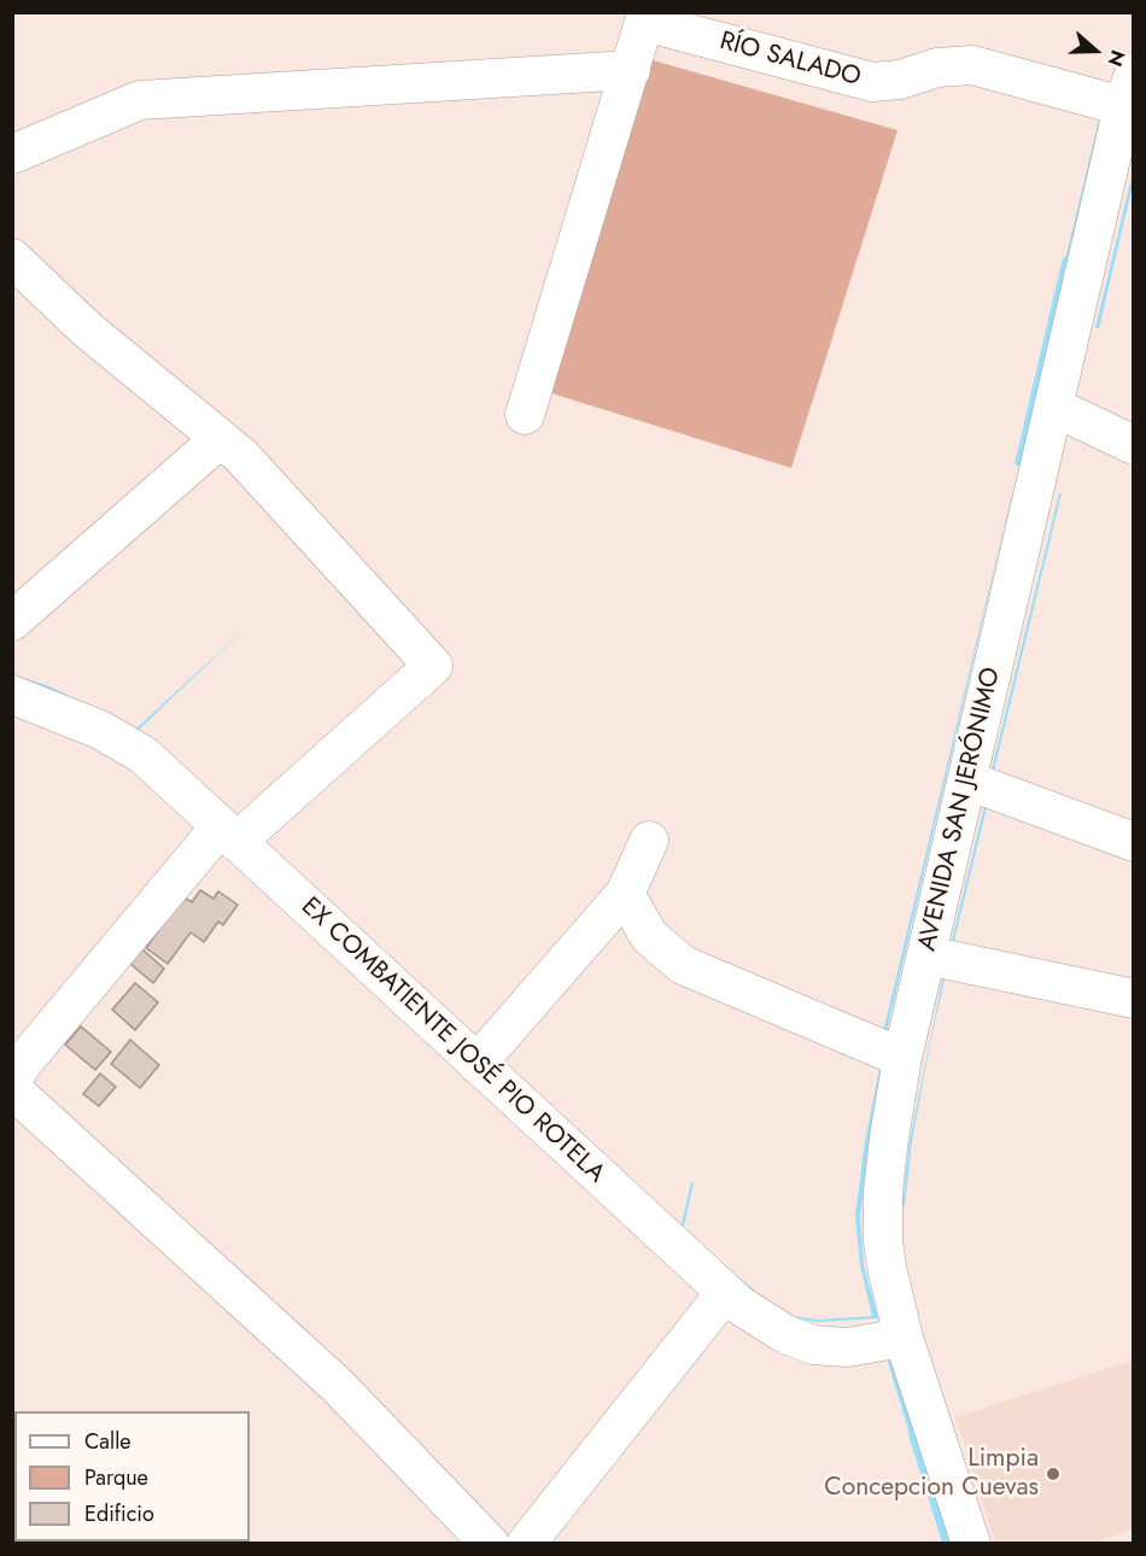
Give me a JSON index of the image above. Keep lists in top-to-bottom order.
{
  "streets": {
    "street": ["RÍO SALADO", "AVENIDA SAN JERÓNIMO", "EX COMBATIENTE JOSÉ PIO ROTELA"]
  },
  "crossings": [
    ["RÍO SALADO", "AVENIDA SAN JERÓNIMO"],
    ["AVENIDA SAN JERÓNIMO", "EX COMBATIENTE JOSÉ PIO ROTELA"]
  ],
  "places": ["Limpia Concepcion Cuevas"],
  "legend": ["Calle", "Parque", "Edificio"],
  "north": "right"
}
